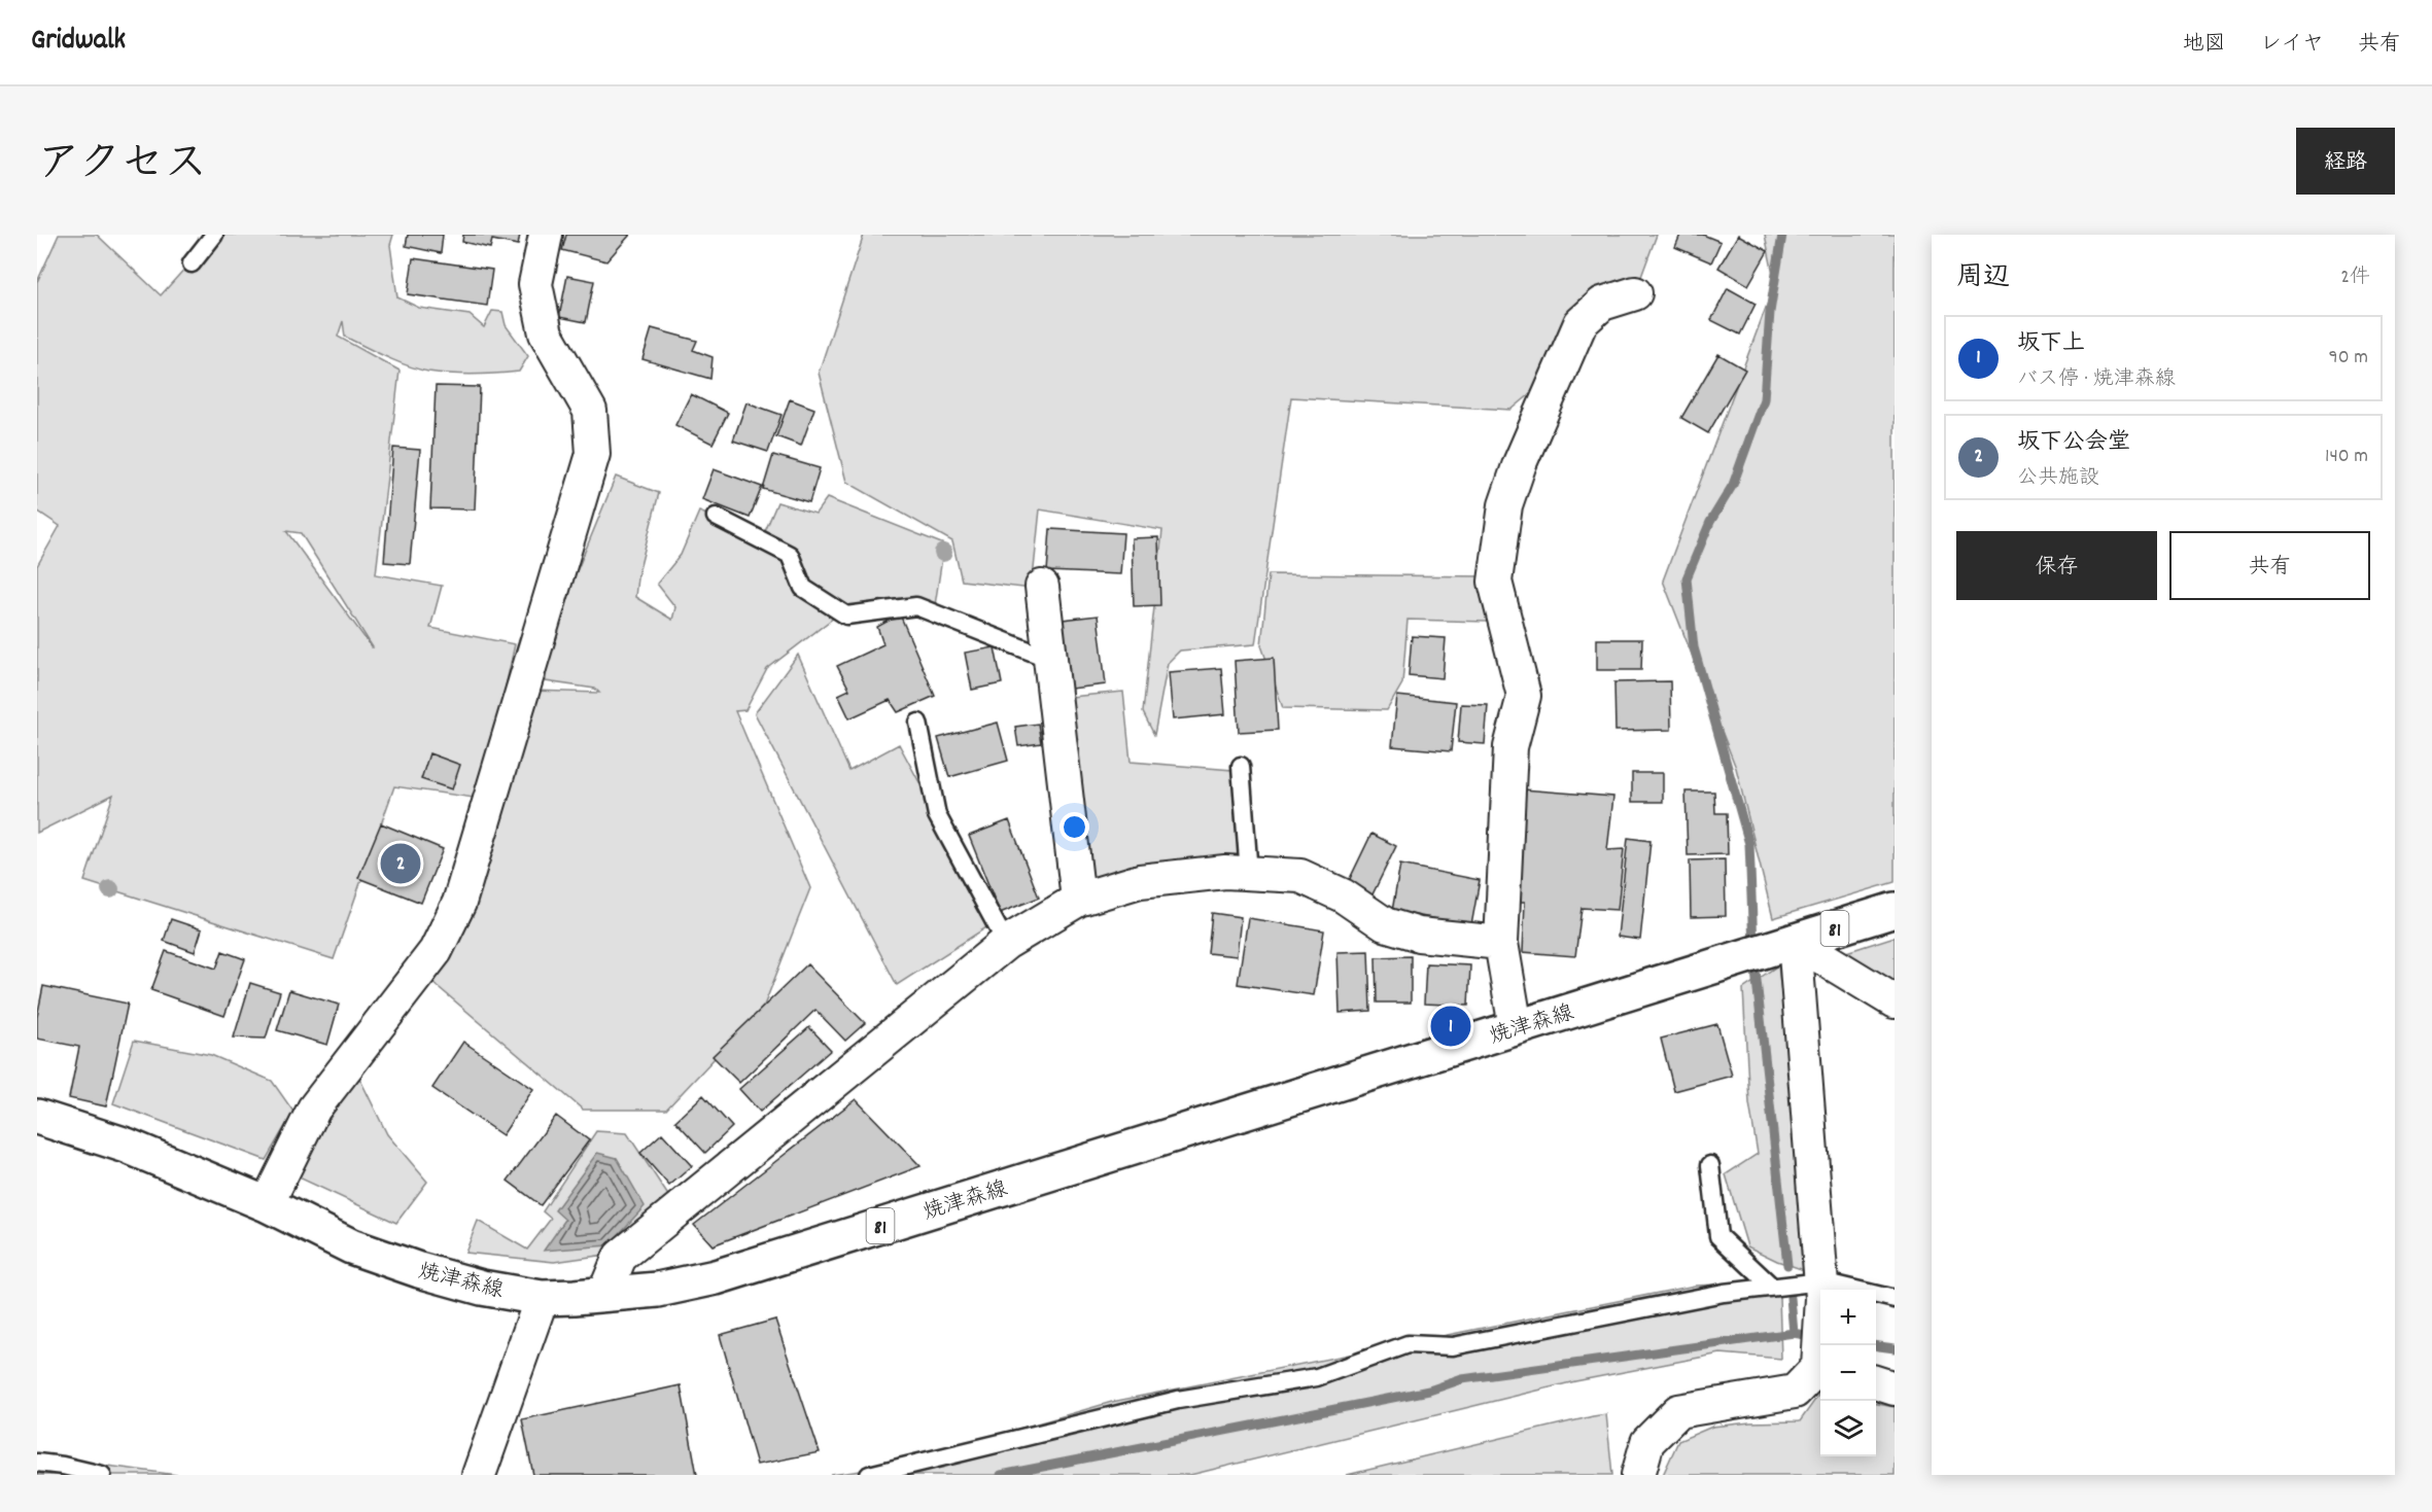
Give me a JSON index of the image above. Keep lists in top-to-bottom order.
{
  "streets": {
    "main road": ["81", "焼津森線"]
  },
  "page": {
    "header": "Gridwalk",
    "nav": ["地図", "レイヤ", "共有"],
    "title": "アクセス",
    "buttons": [
      "経路",
      ["保存", "共有"]
    ],
    "heading": ["周辺", "2件"],
    "list": [
      {
        "mark": "1",
        "name": "坂下上",
        "note": "バス停 · 焼津森線",
        "value": "90 m"
      },
      {
        "mark": "2",
        "name": "坂下公会堂",
        "note": "公共施設",
        "value": "140 m"
      }
    ],
    "pins": ["2", "1"],
    "map_buttons": ["+", "−"]
  }
}
